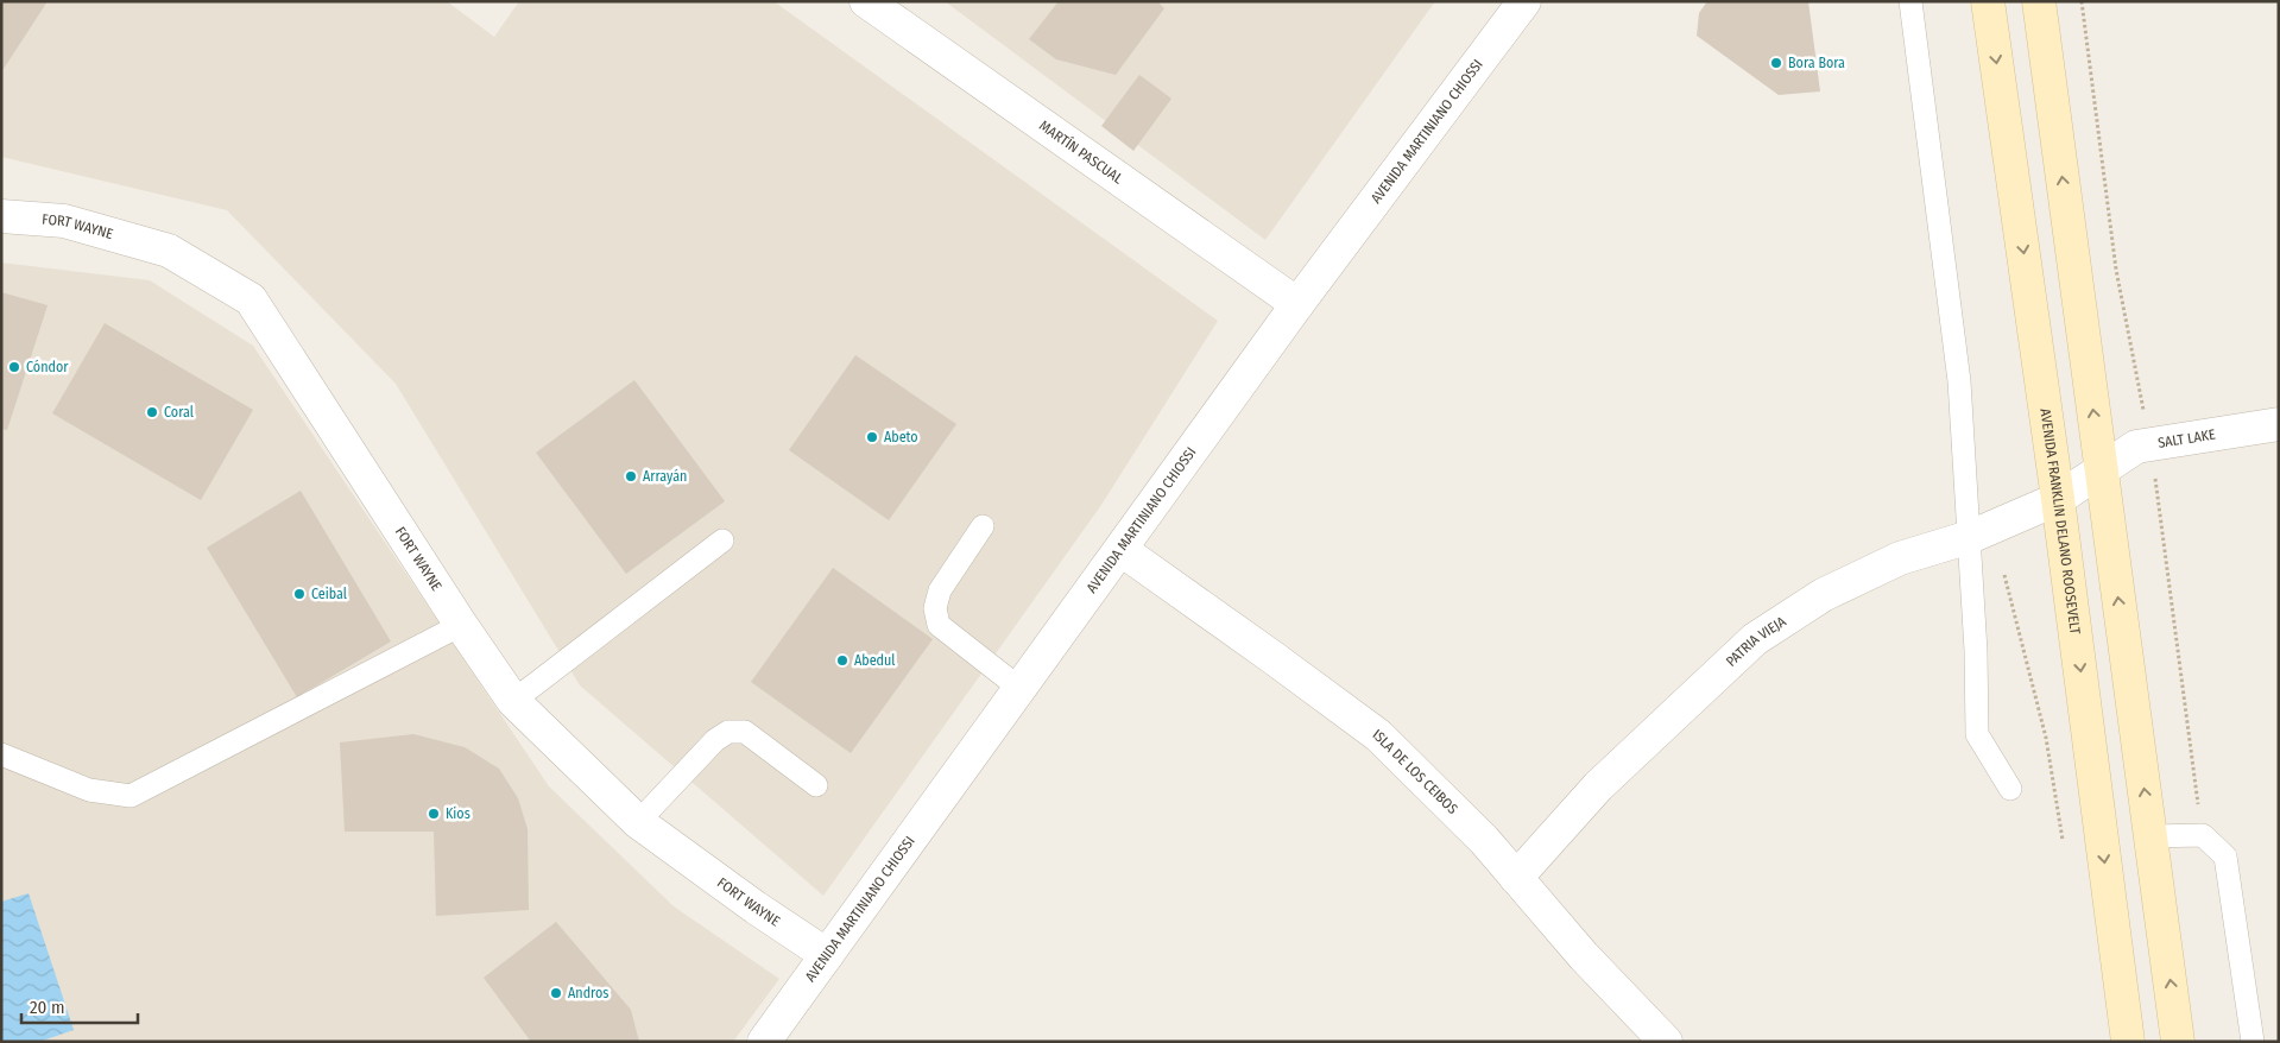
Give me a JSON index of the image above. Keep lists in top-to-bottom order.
{
  "streets": {
    "main road": ["AVENIDA FRANKLIN DELANO ROOSEVELT"],
    "street": [
      "AVENIDA MARTINIANO CHIOSSI",
      "MARTÍN PASCUAL",
      "FORT WAYNE",
      "SALT LAKE",
      "PATRIA VIEJA",
      "ISLA DE LOS CEIBOS"
    ]
  },
  "crossings": [
    ["AVENIDA MARTINIANO CHIOSSI", "MARTÍN PASCUAL"],
    ["AVENIDA MARTINIANO CHIOSSI", "FORT WAYNE"],
    ["AVENIDA MARTINIANO CHIOSSI", "ISLA DE LOS CEIBOS"],
    ["SALT LAKE", "AVENIDA FRANKLIN DELANO ROOSEVELT"],
    ["SALT LAKE", "PATRIA VIEJA"],
    ["AVENIDA FRANKLIN DELANO ROOSEVELT", "PATRIA VIEJA"],
    ["PATRIA VIEJA", "ISLA DE LOS CEIBOS"]
  ],
  "places": [
    "Bora Bora",
    "Cóndor",
    "Coral",
    "Abeto",
    "Arrayán",
    "Ceibal",
    "Abedul",
    "Kios",
    "Andros"
  ],
  "scale_bar": "20 m"
}
